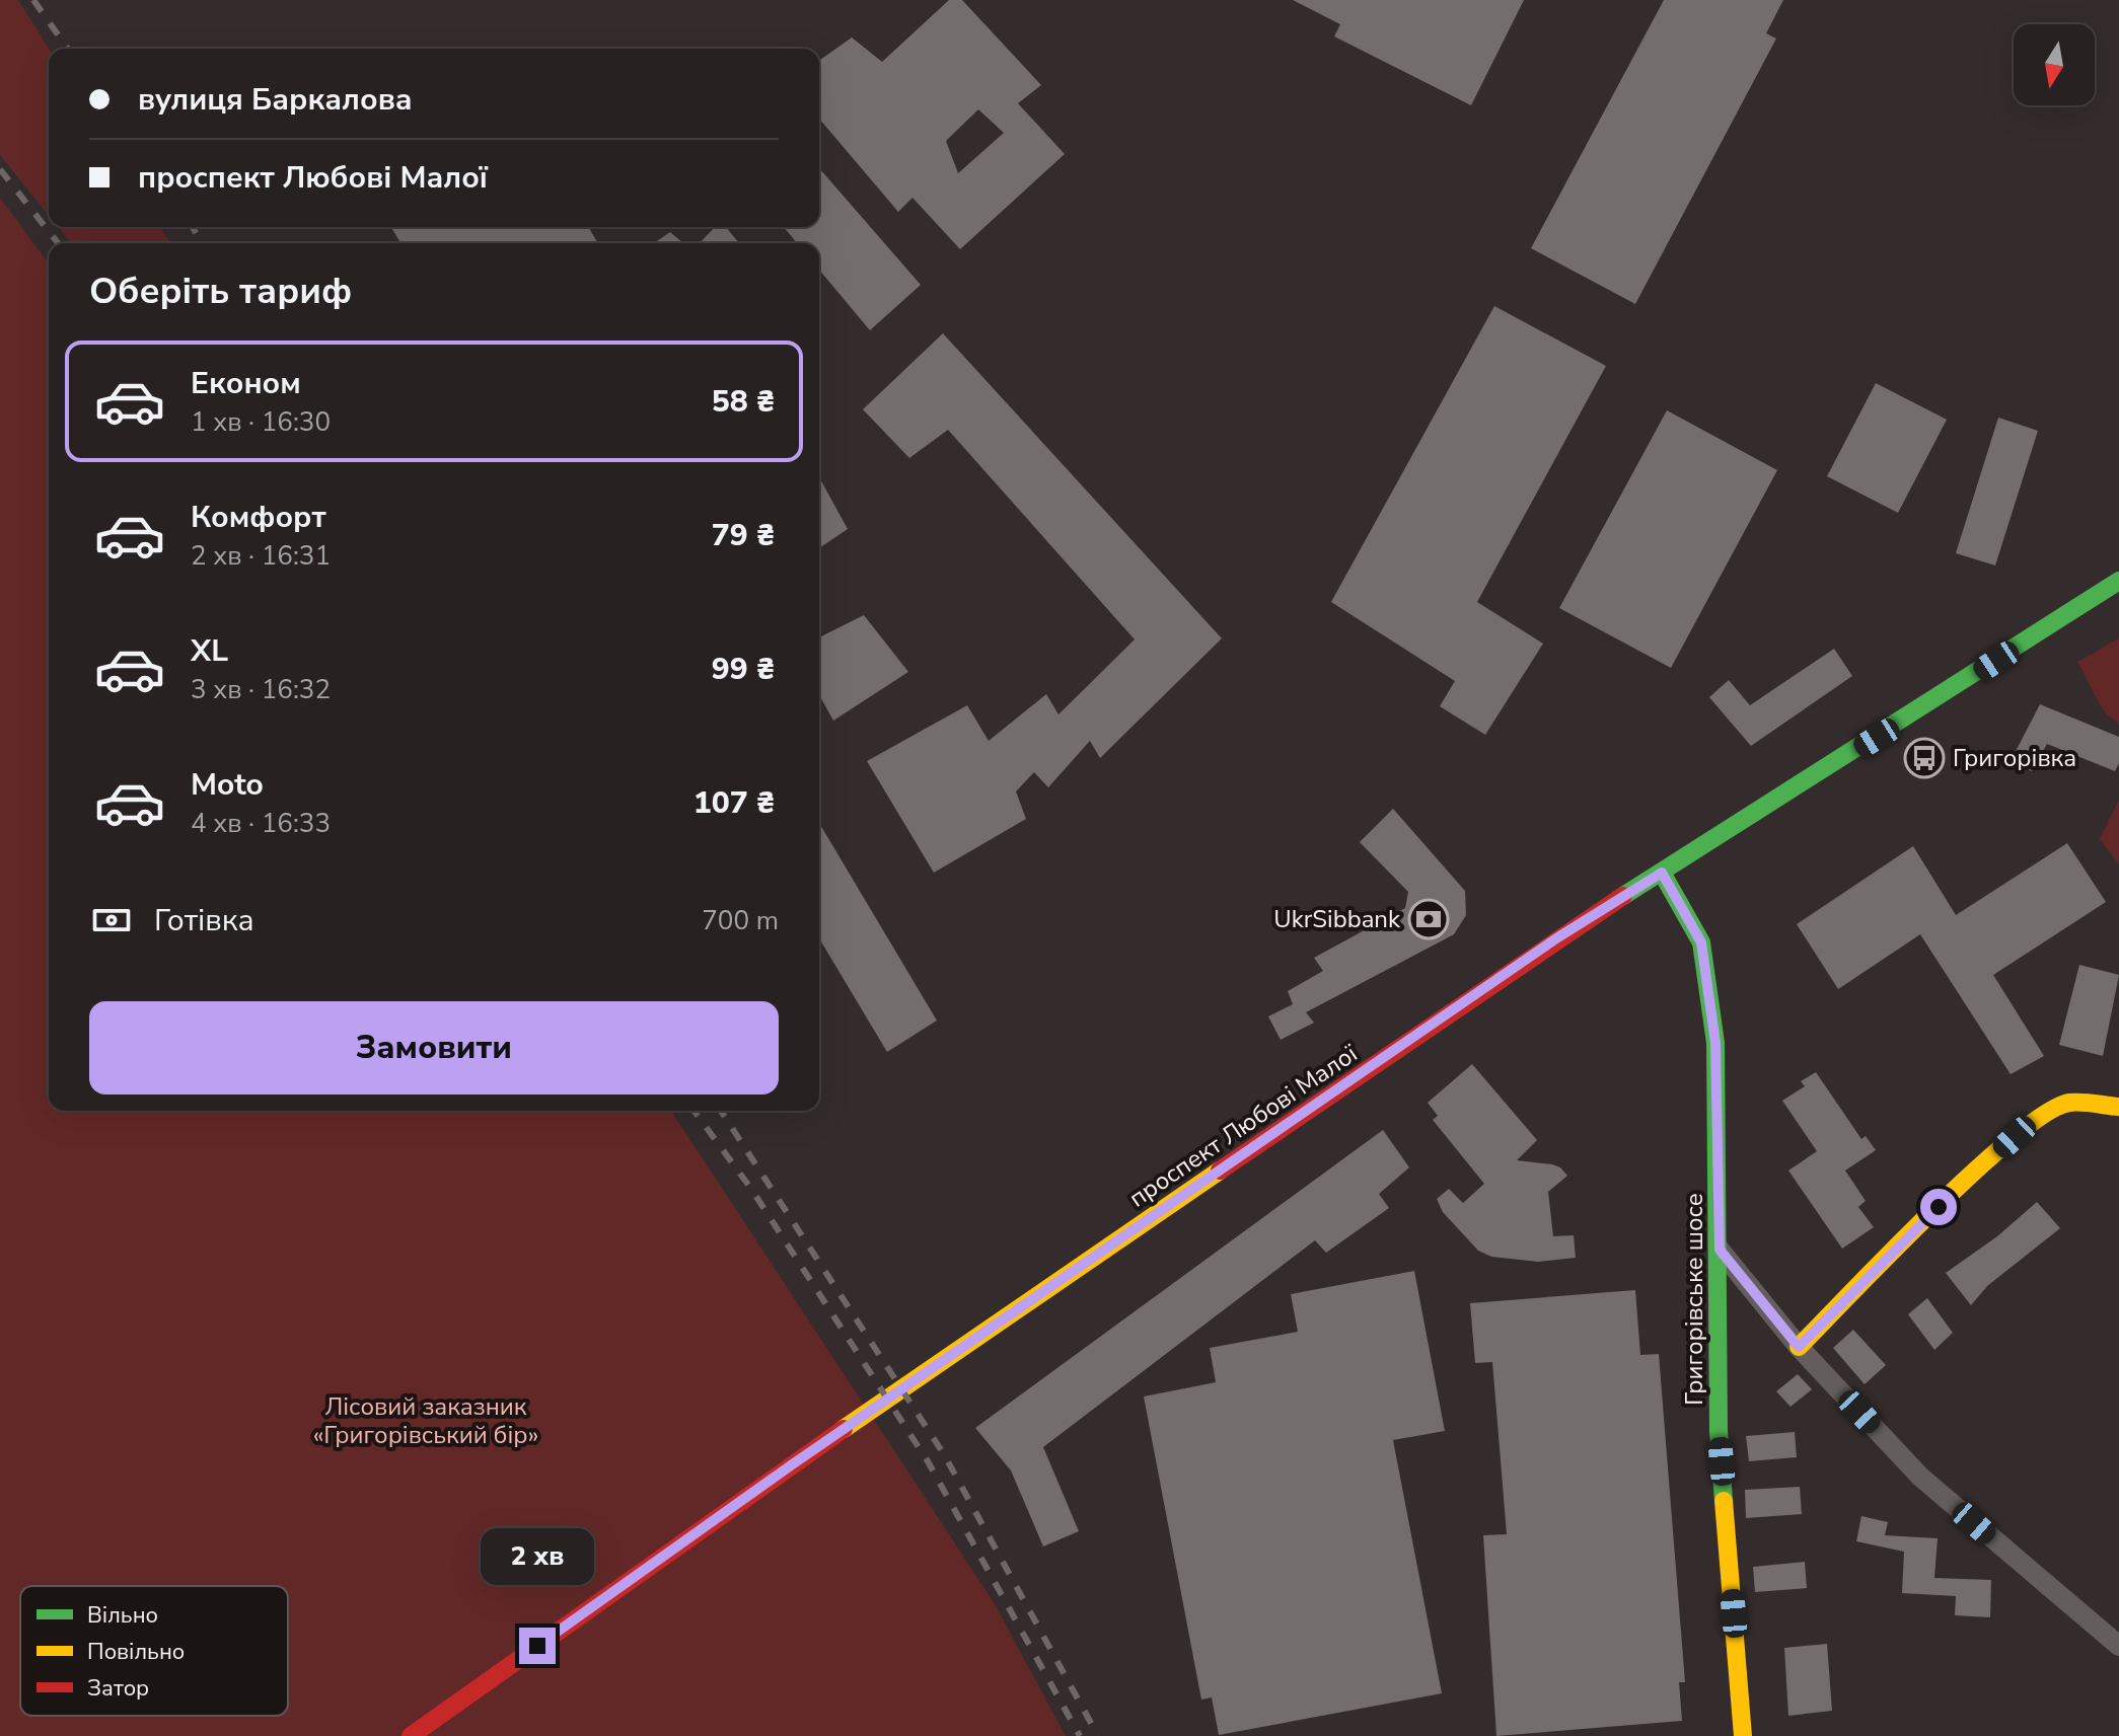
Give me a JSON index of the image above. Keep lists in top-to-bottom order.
{
  "streets": {
    "main road": ["проспект Любові Малої", "Григорівське шосе"]
  },
  "crossings": [
    ["проспект Любові Малої", "Григорівське шосе"]
  ],
  "parks": ["Лісовий заказник «Григорівський бір»"],
  "places": {
    "bus stop": ["Григорівка"],
    "bank": ["UkrSibbank"]
  },
  "legend": ["Вільно", "Повільно", "Затор"],
  "north": "bottom",
  "page": {
    "banner": ["вулиця Баркалова", "проспект Любові Малої"],
    "heading": "Оберіть тариф",
    "list": [
      {
        "name": "Економ",
        "note": "1 хв · 16:30",
        "value": "58 ₴"
      },
      {
        "name": "Комфорт",
        "note": "2 хв · 16:31",
        "value": "79 ₴"
      },
      {
        "name": "XL",
        "note": "3 хв · 16:32",
        "value": "99 ₴"
      },
      {
        "name": "Moto",
        "note": "4 хв · 16:33",
        "value": "107 ₴"
      }
    ],
    "pay": ["Готівка", "700 m"],
    "buttons": "Замовити",
    "bubble": "2 хв"
  }
}
